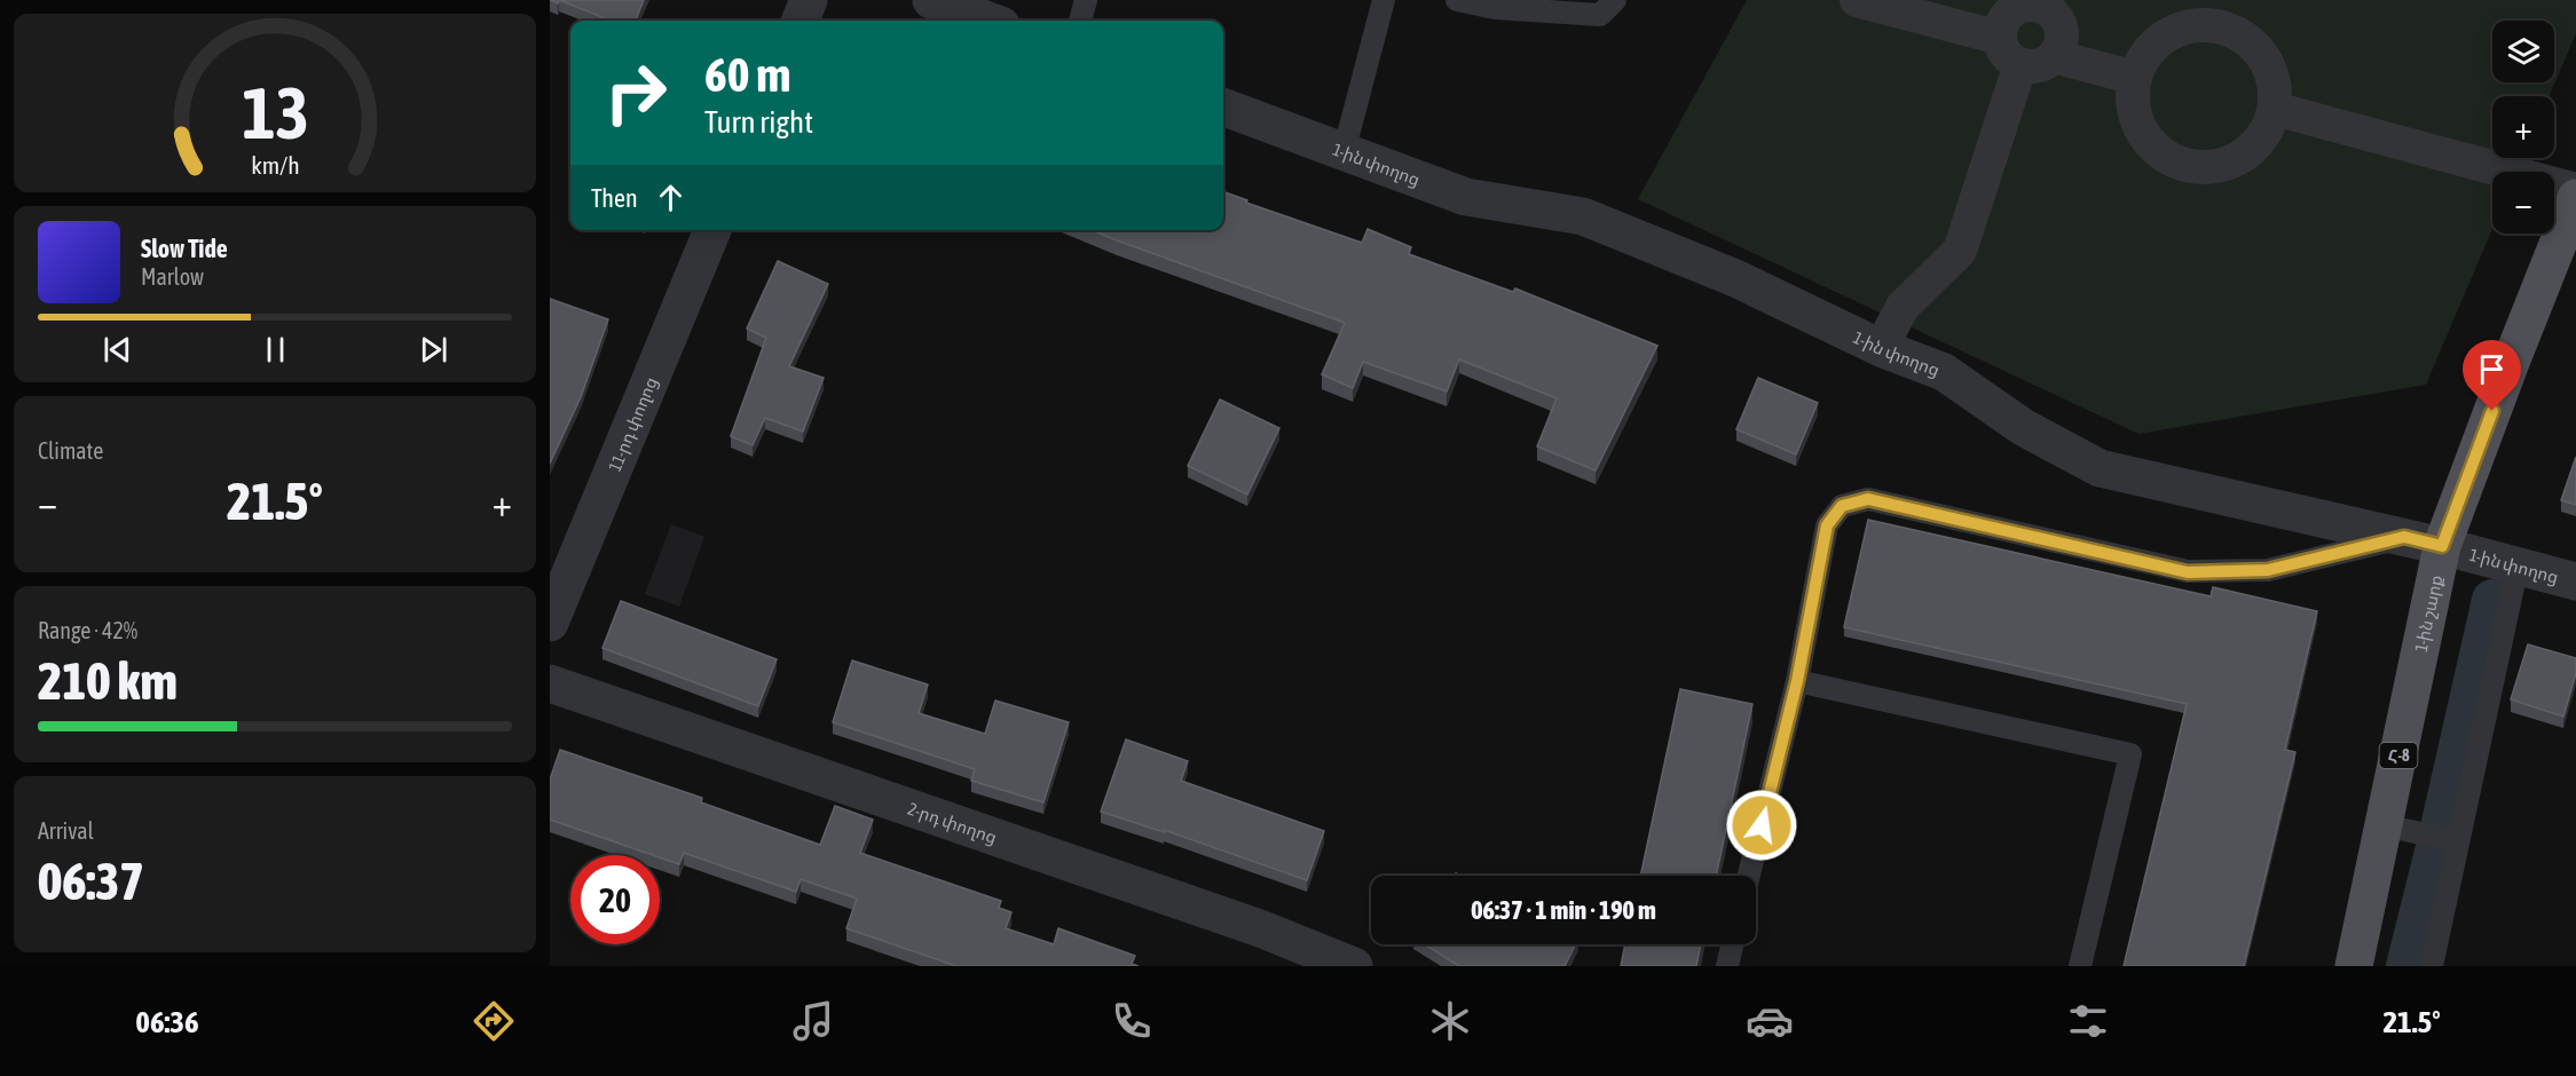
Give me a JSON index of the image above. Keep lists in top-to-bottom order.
{
  "streets": {
    "main road": ["1-ին շարք", "Հ-8"],
    "street": ["1-ին փողոց", "11-րդ փողոց", "2-րդ փողոց"]
  },
  "crossings": [
    ["1-ին փողոց", "1-ին շարք"]
  ],
  "page": {
    "map_buttons": ["+", "−"],
    "turn": ["60 m", "Turn right"],
    "then": "Then",
    "song": ["Slow Tide", "Marlow"],
    "tile": [
      "Climate",
      ["Range · 42%", "210 km"],
      ["Arrival", "06:37"]
    ],
    "heat": ["−", "21.5°", "+"],
    "limit": "20",
    "trip": "06:37 · 1 min · 190 m",
    "tabs": ["06:36", "21.5°"],
    "gauge": ["13", "km/h"]
  }
}
